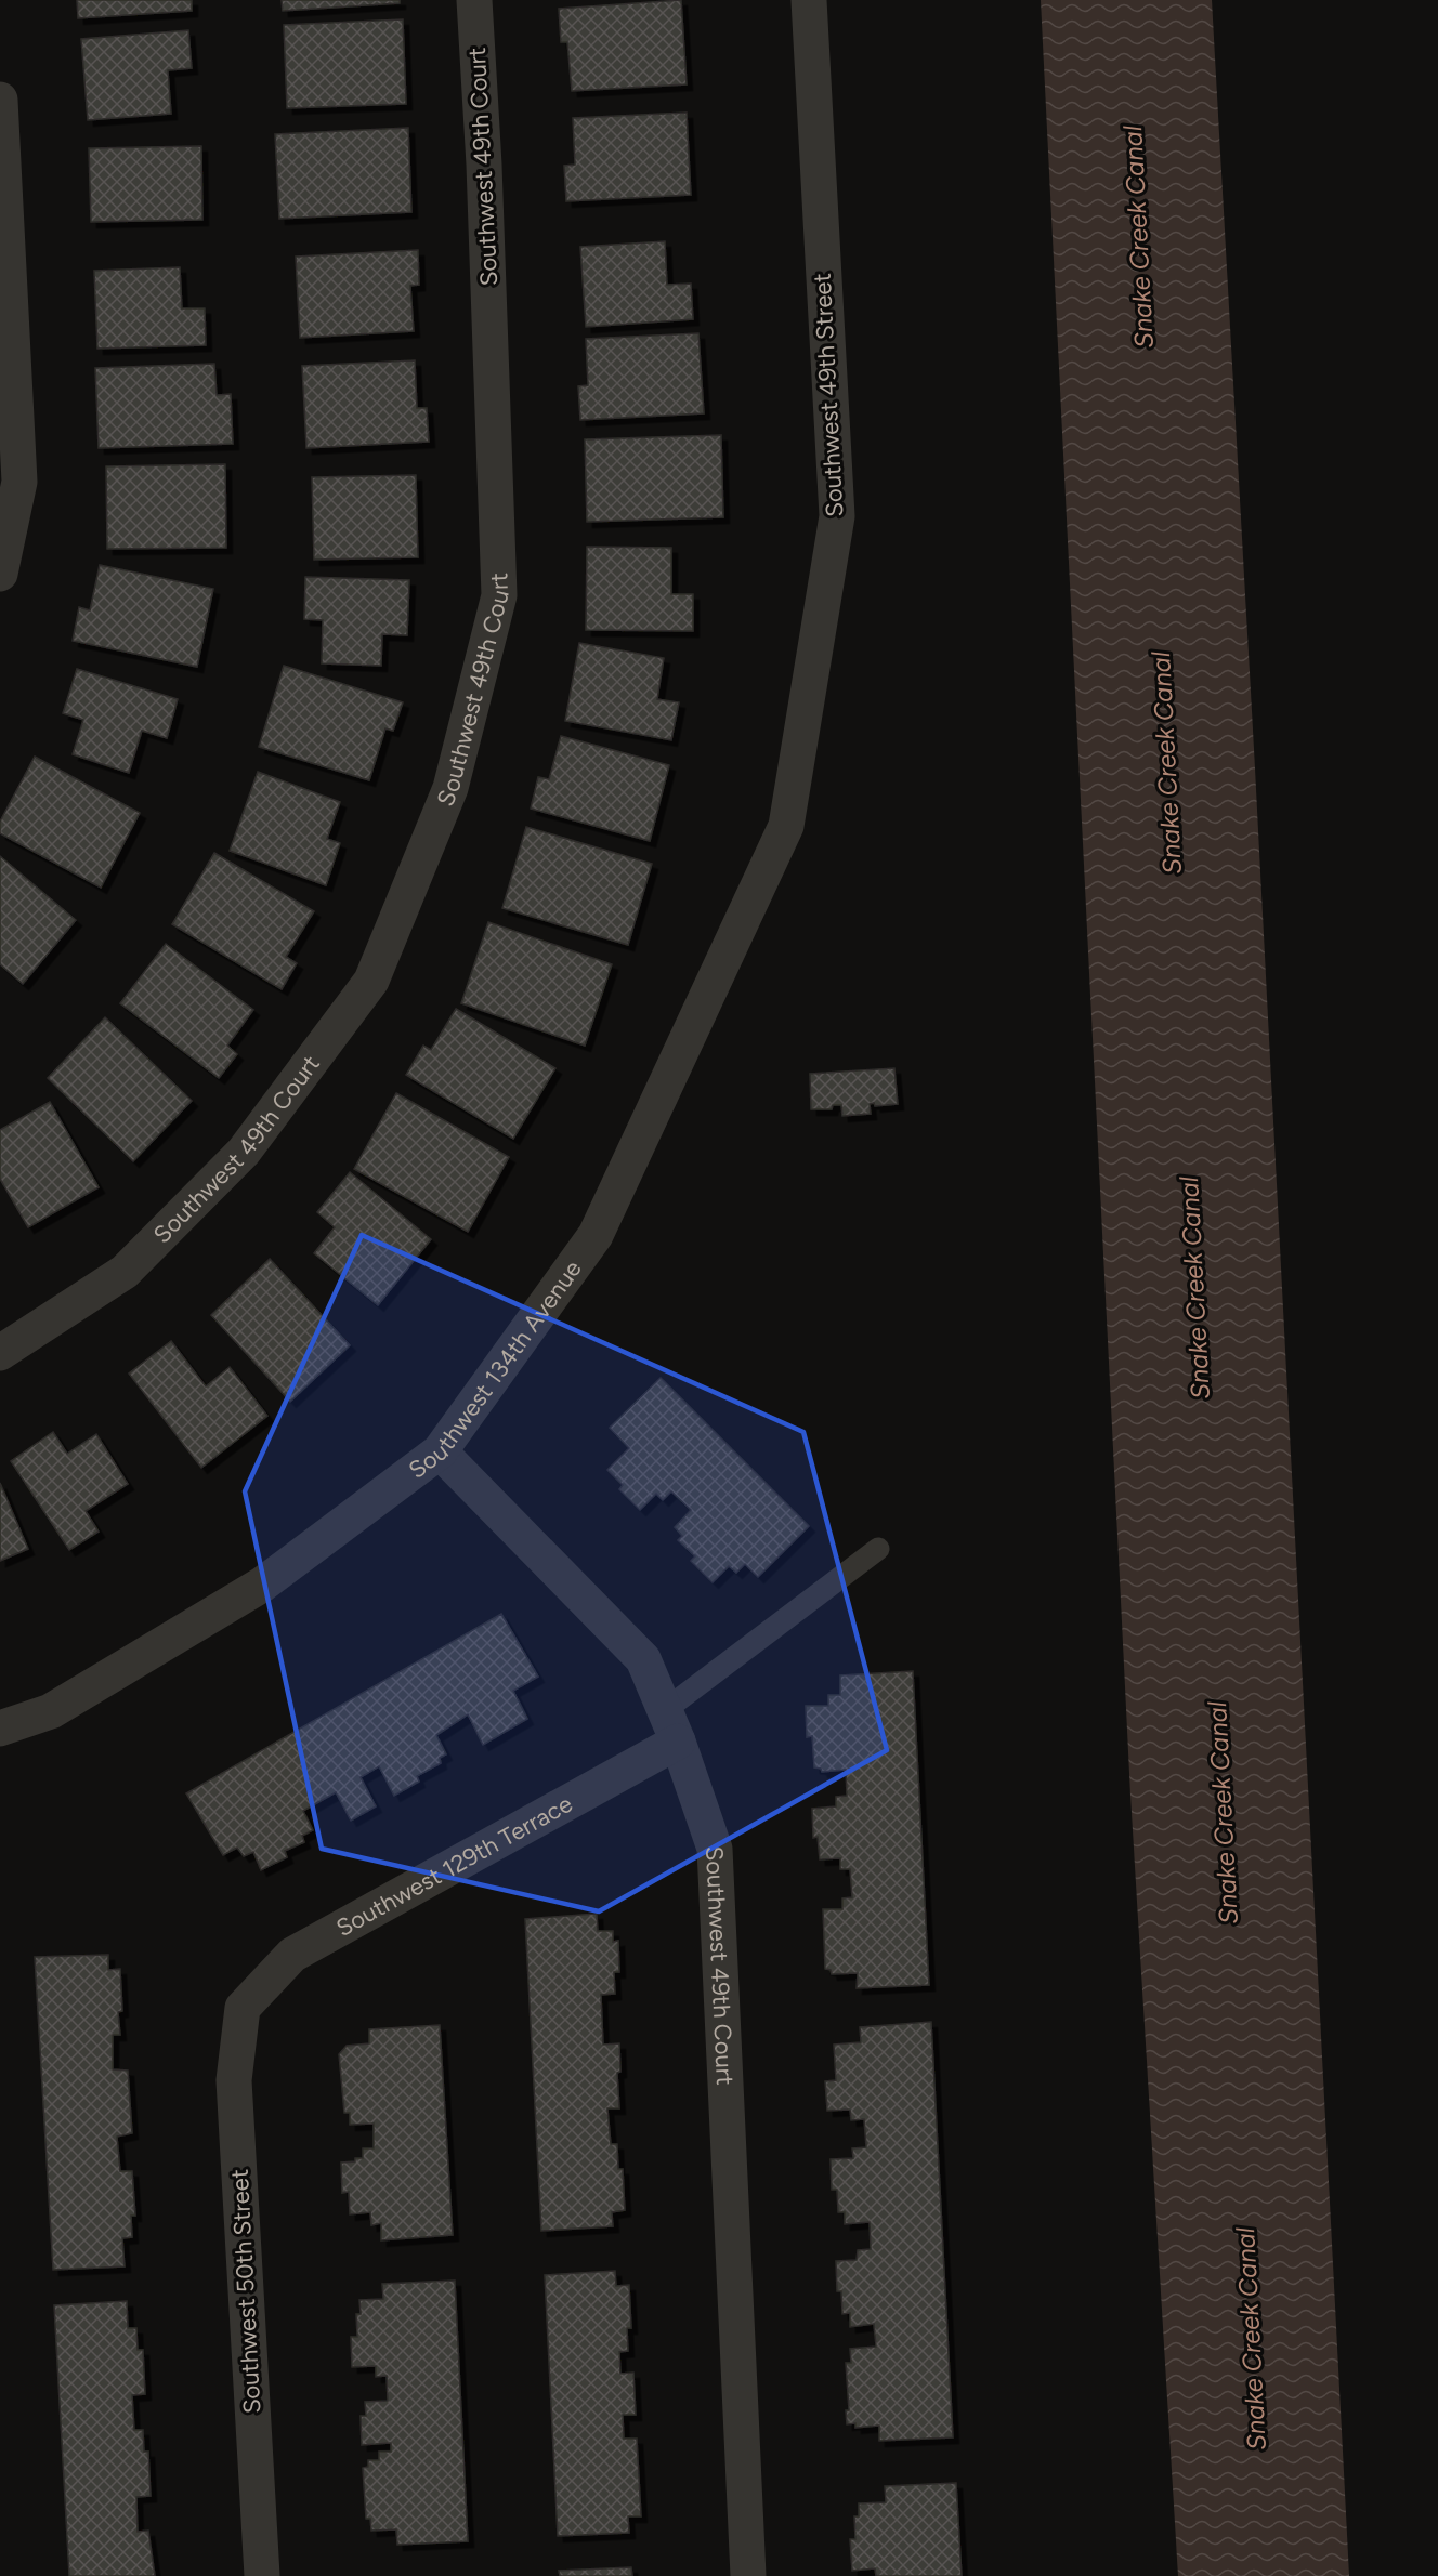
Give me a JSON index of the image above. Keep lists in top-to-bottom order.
{
  "streets": {
    "street": [
      "Southwest 49th Court",
      "Southwest 49th Street",
      "Southwest 134th Avenue",
      "Southwest 129th Terrace",
      "Southwest 50th Street"
    ]
  },
  "crossings": [
    ["Southwest 49th Court", "Southwest 134th Avenue"],
    ["Southwest 49th Court", "Southwest 129th Terrace"],
    ["Southwest 49th Street", "Southwest 134th Avenue"],
    ["Southwest 129th Terrace", "Southwest 50th Street"]
  ],
  "water": ["Snake Creek Canal"]
}
